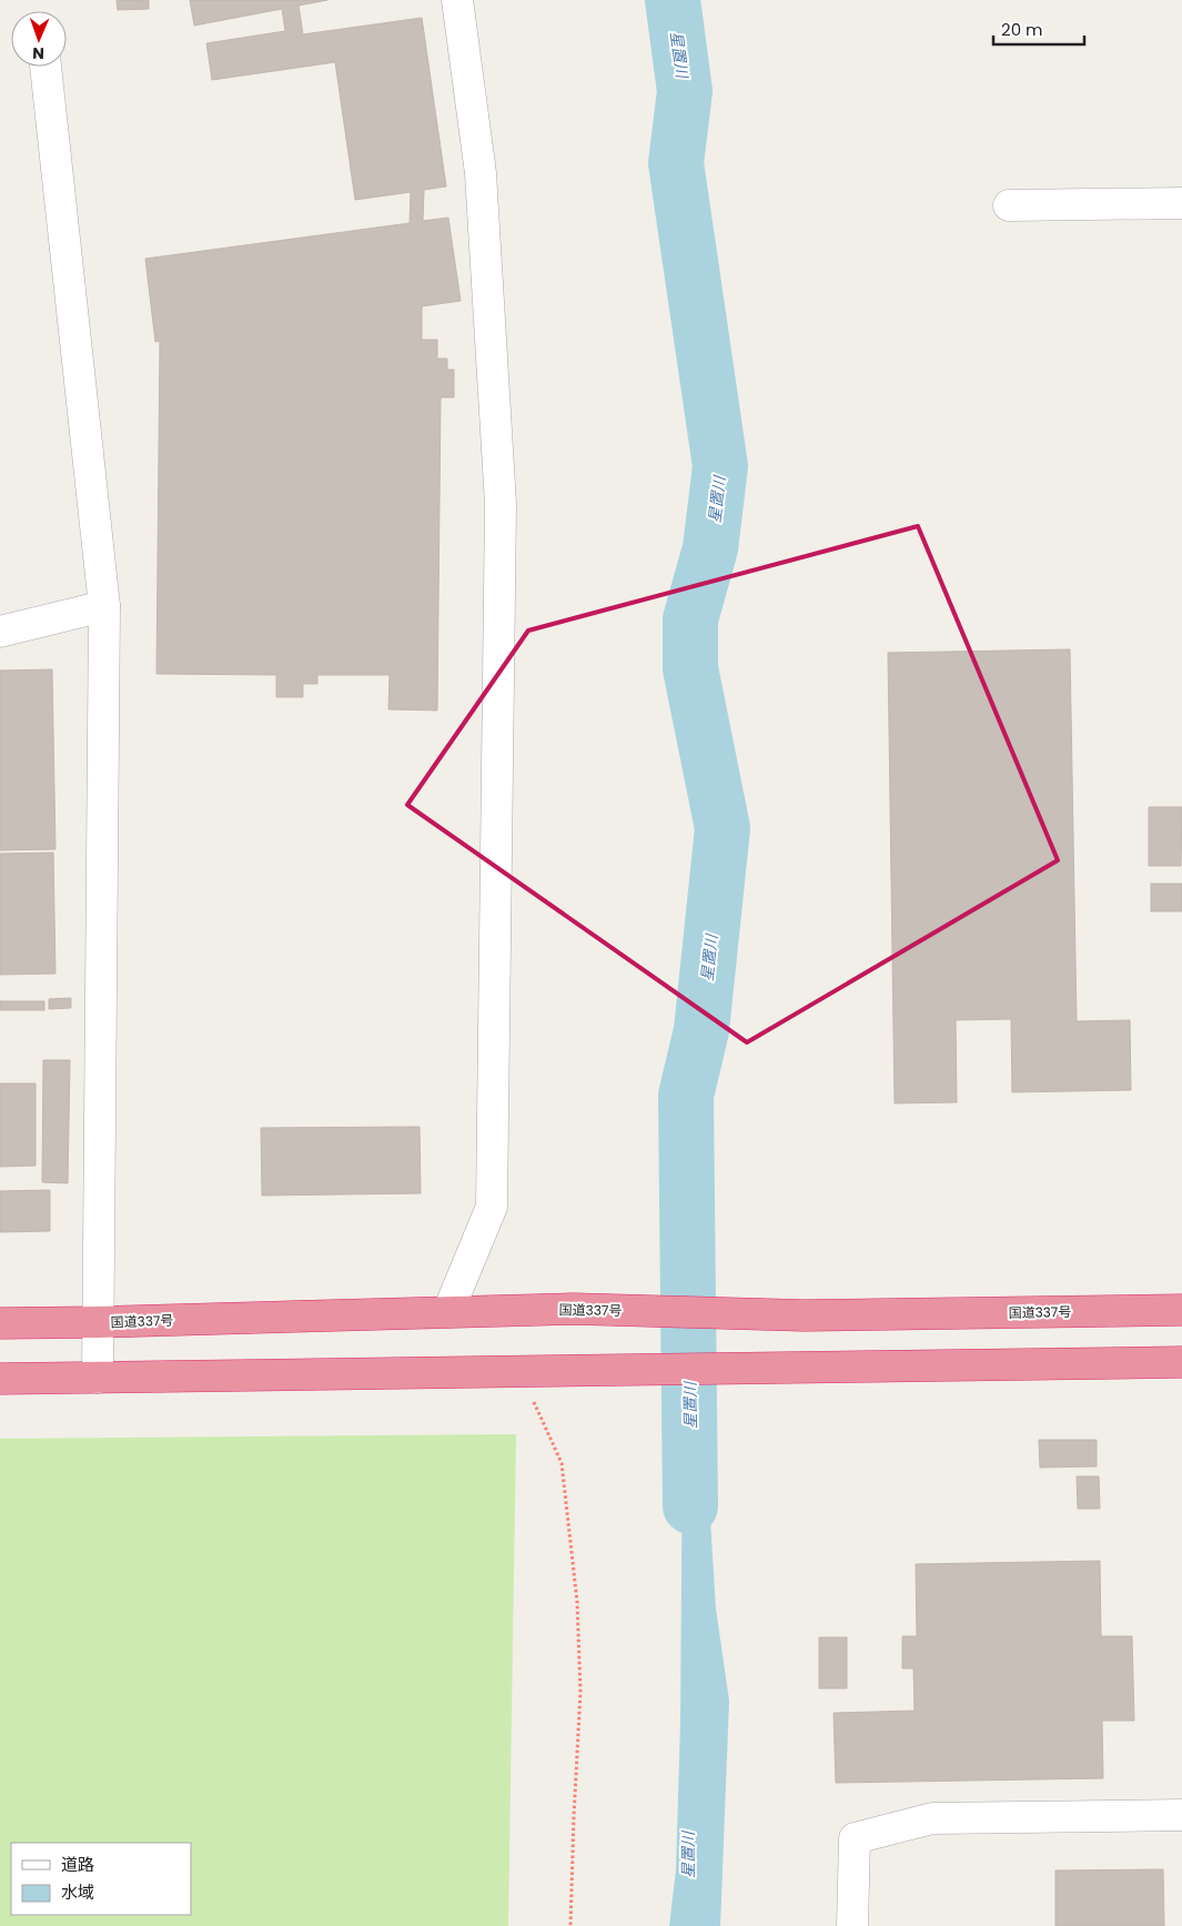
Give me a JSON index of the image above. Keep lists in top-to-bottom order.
{
  "streets": {
    "highway": ["国道337号"]
  },
  "water": ["星置川"],
  "legend": ["道路", "水域"],
  "scale_bar": "20 m",
  "north": "bottom"
}
